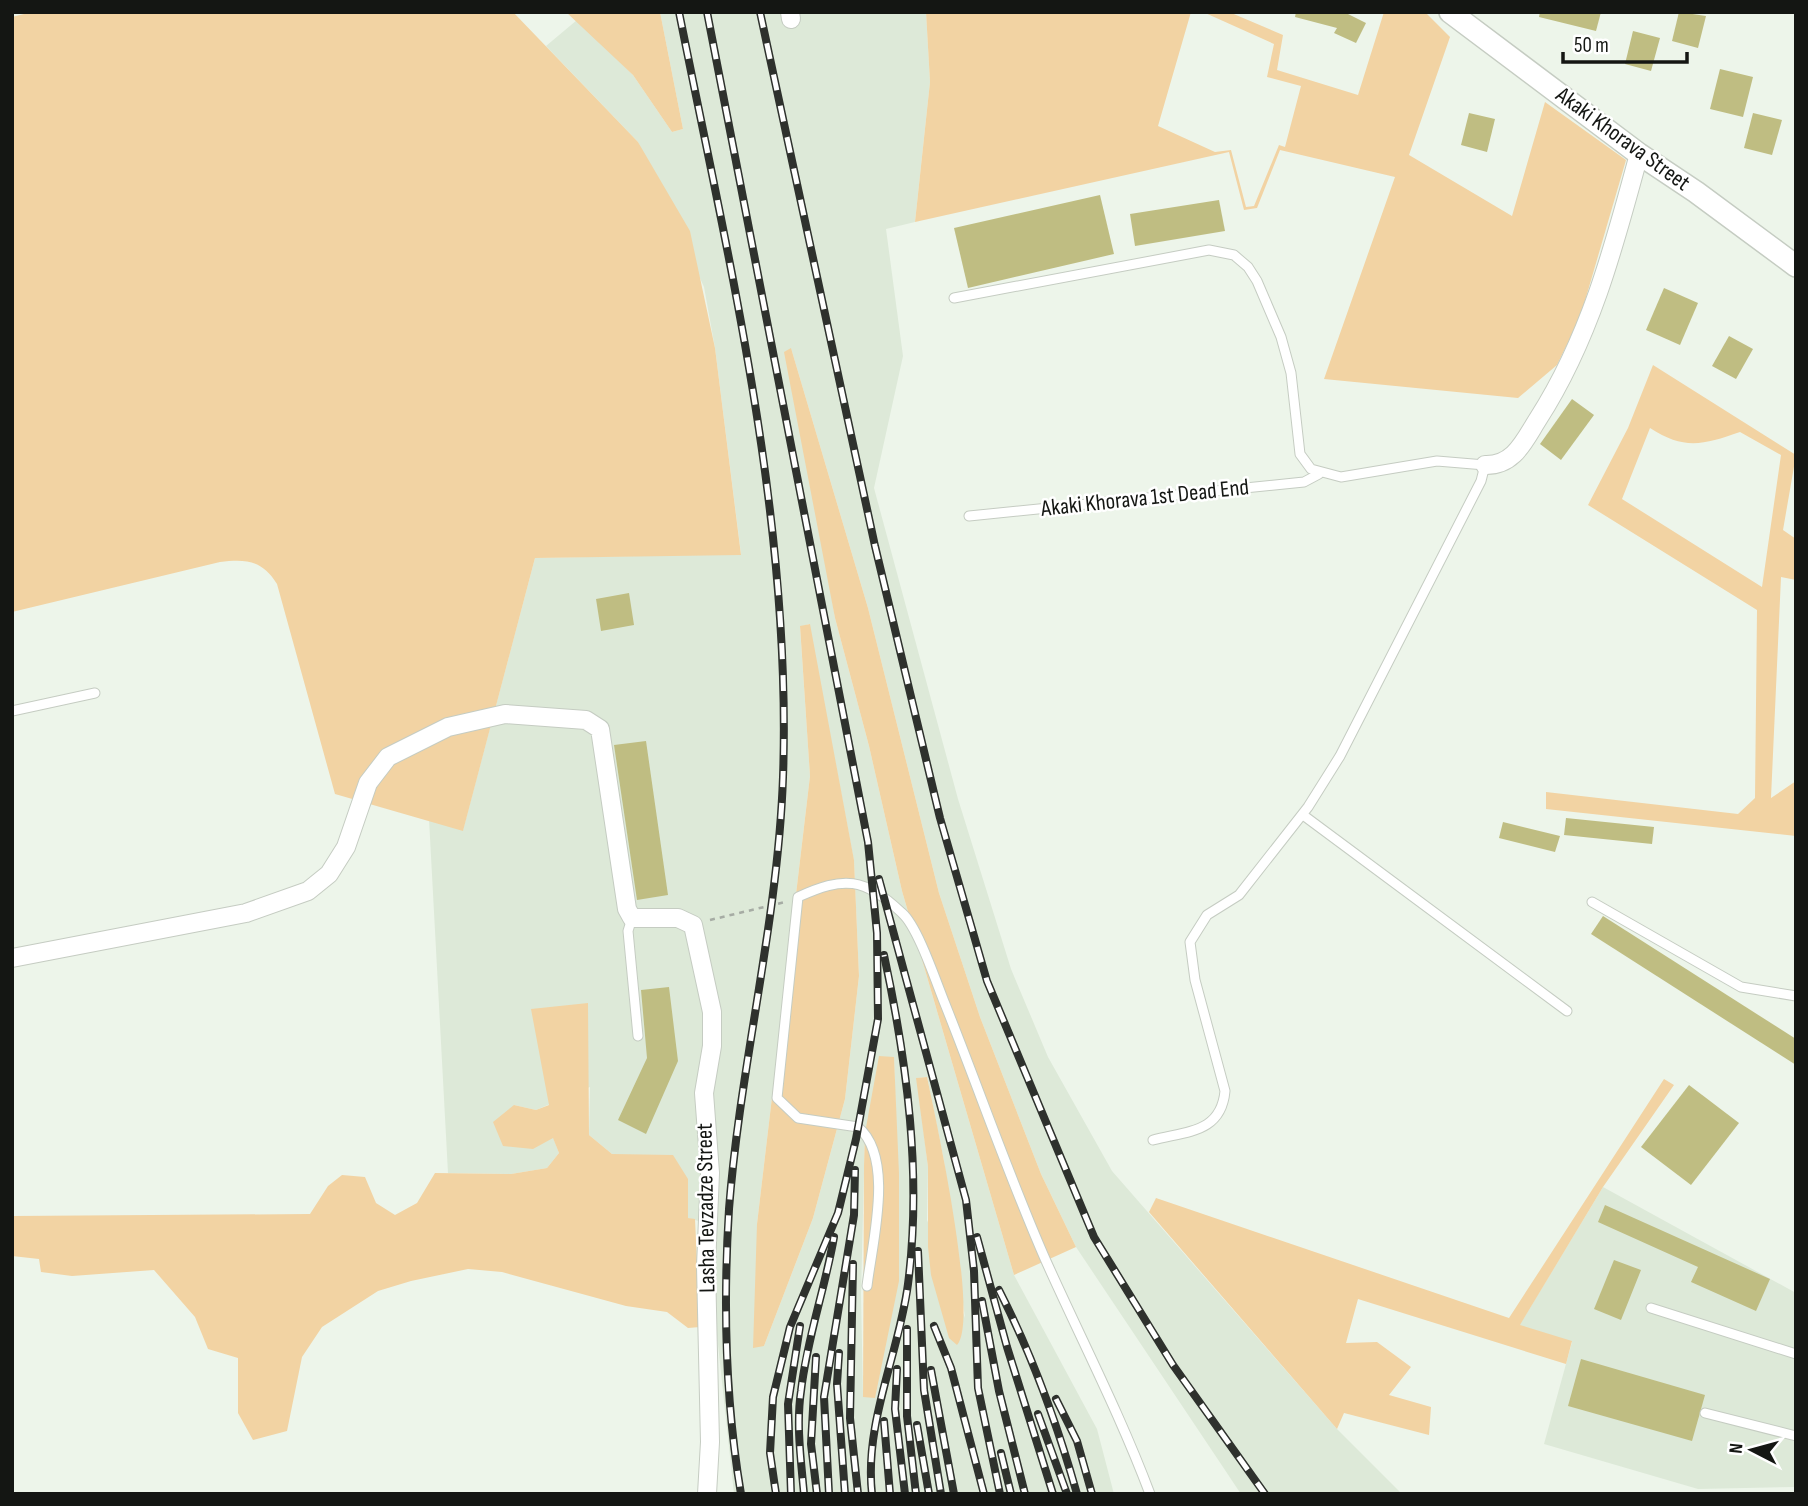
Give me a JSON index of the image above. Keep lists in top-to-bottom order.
{
  "streets": {
    "street": ["Akaki Khorava Street", "Lasha Tevzadze Street"],
    "lane": ["Akaki Khorava 1st Dead End"]
  },
  "scale_bar": "50 m",
  "north": "left"
}
